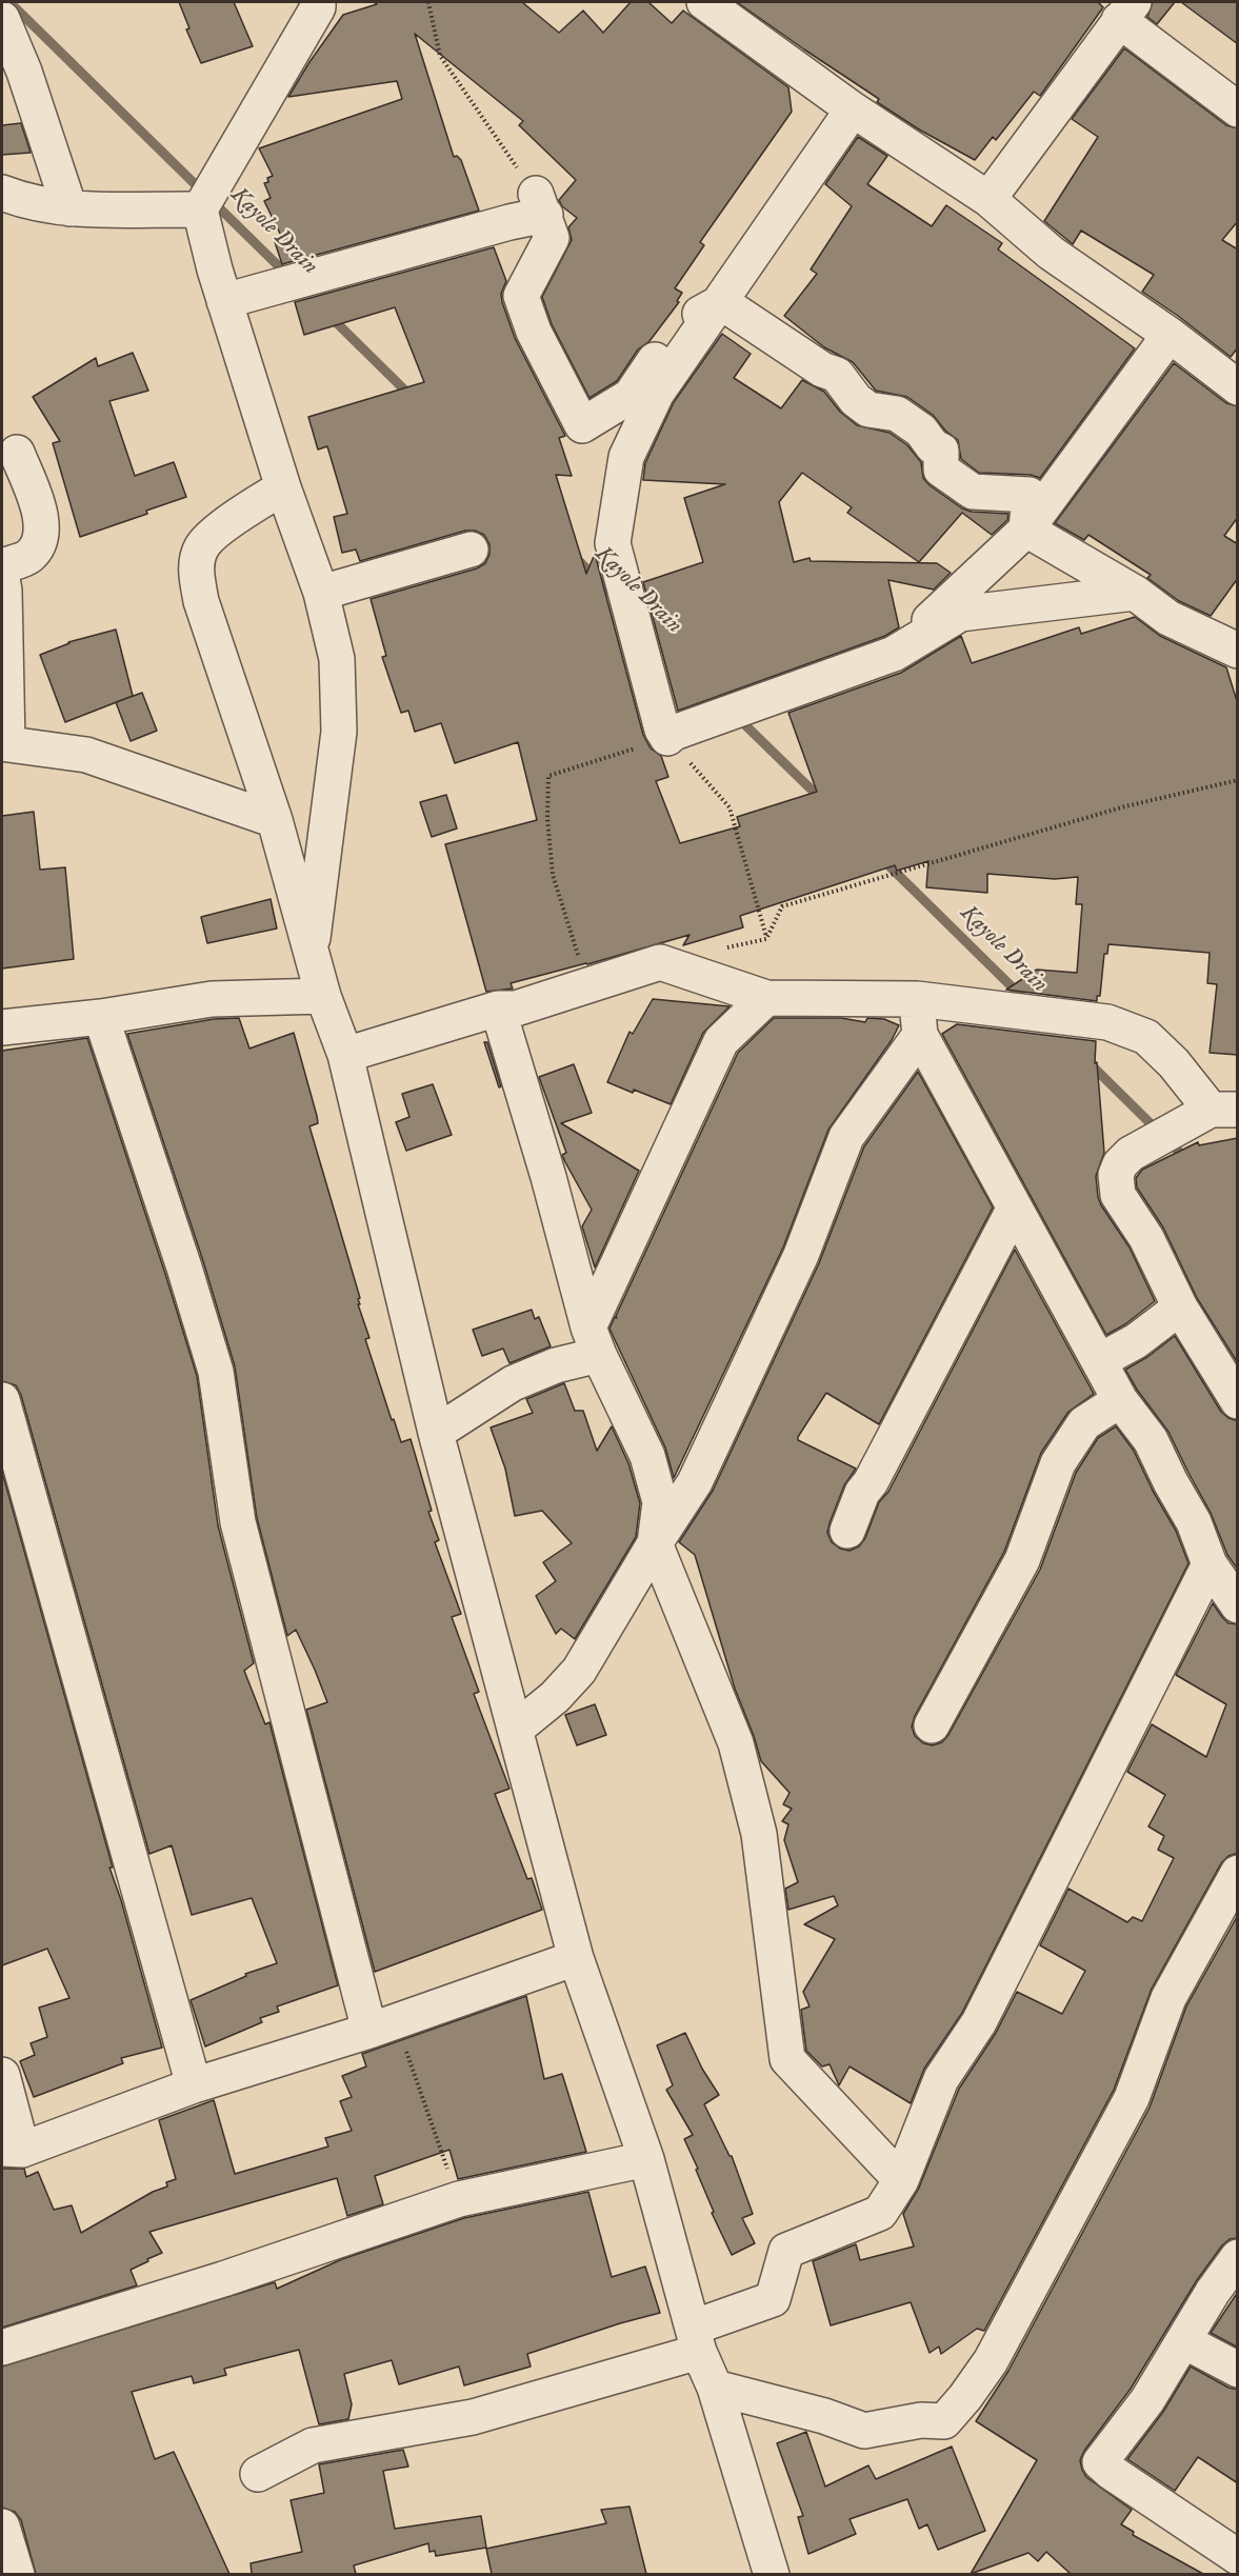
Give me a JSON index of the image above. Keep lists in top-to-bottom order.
{
  "water": ["Kayole Drain"]
}
